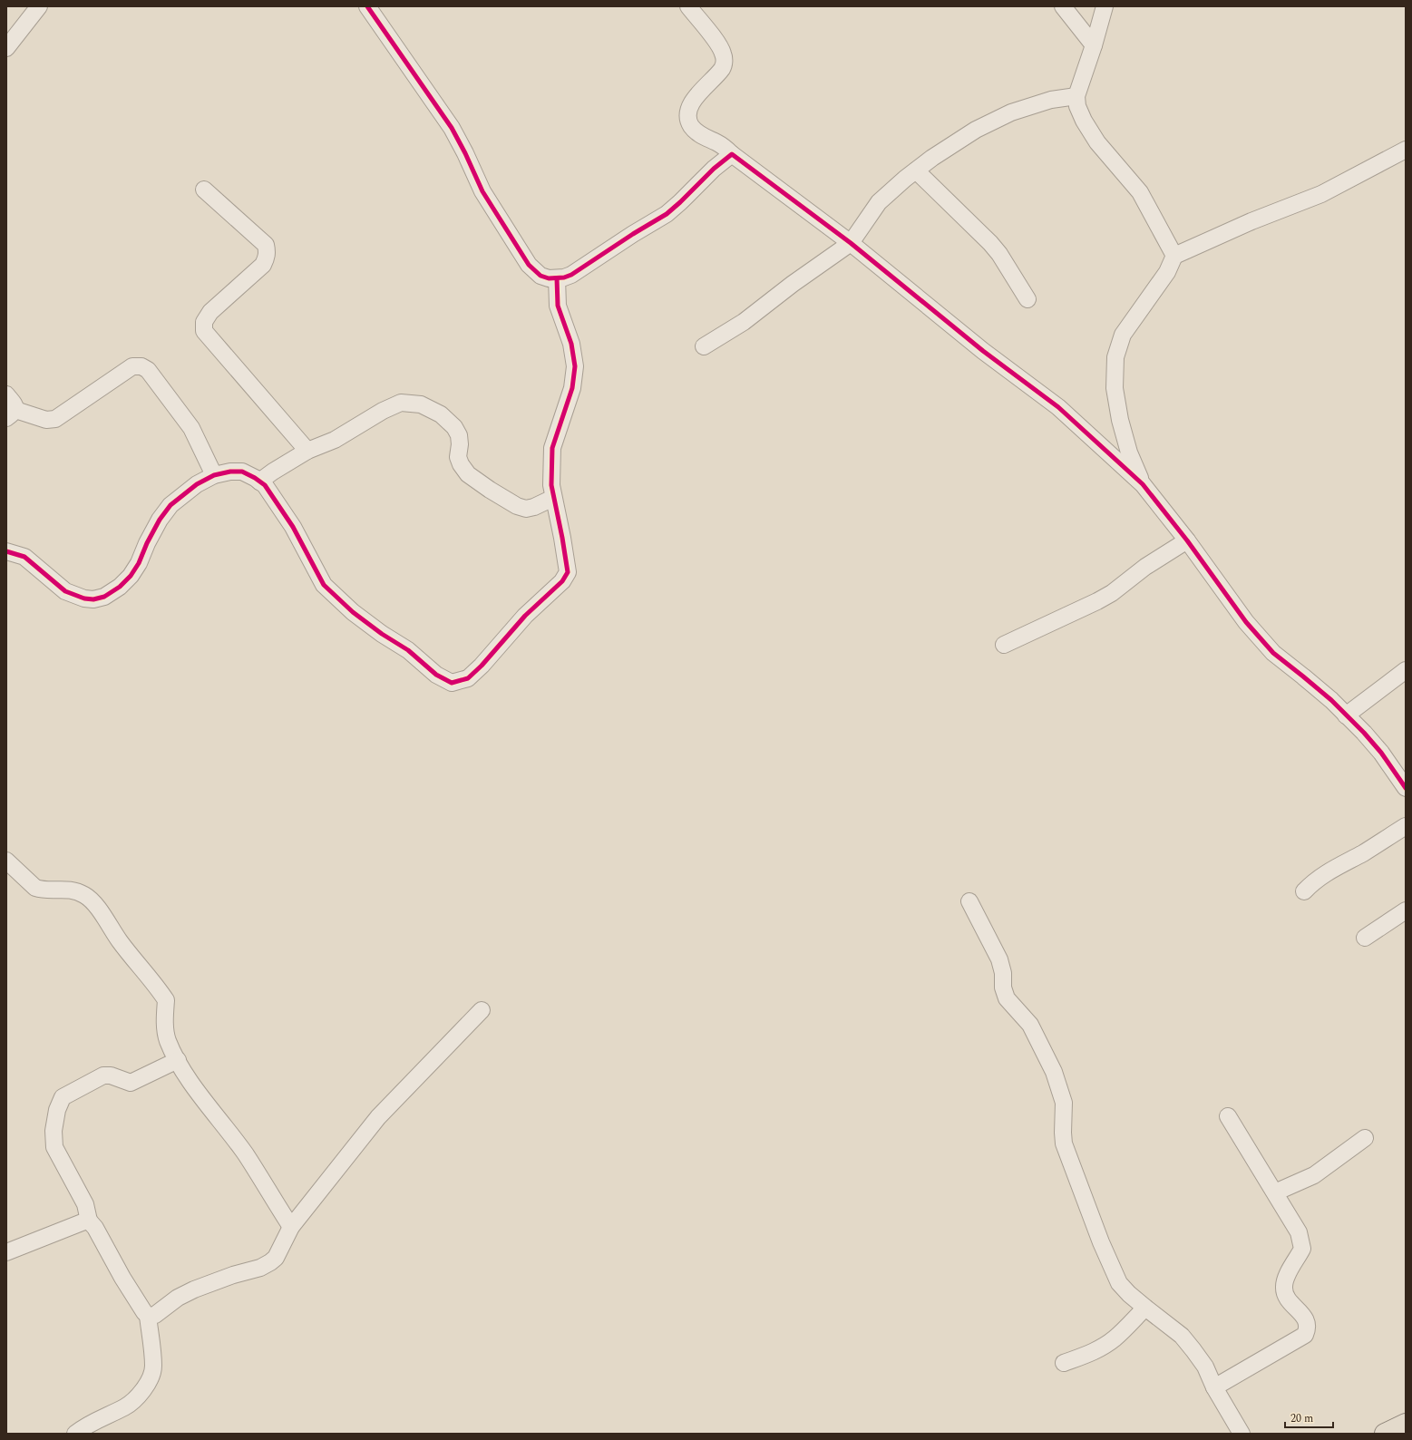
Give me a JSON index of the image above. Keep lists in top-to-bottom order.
{
  "scale_bar": "20 m"
}
